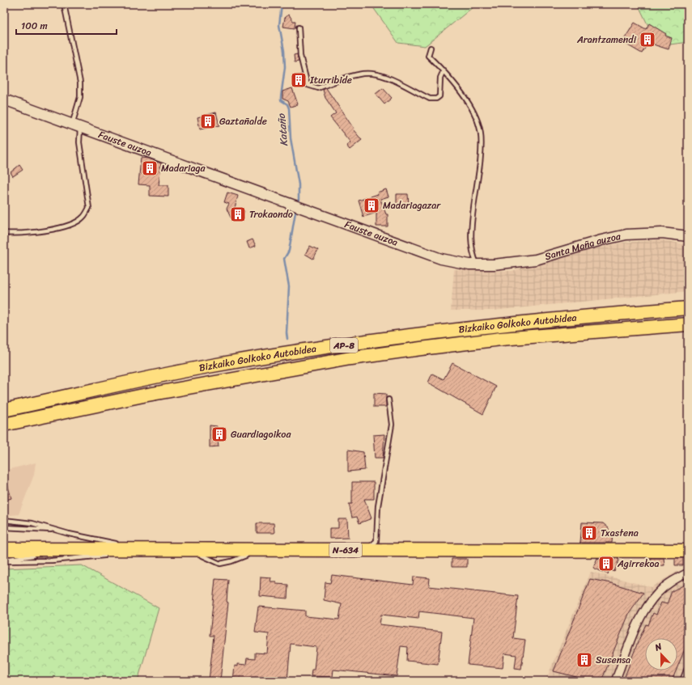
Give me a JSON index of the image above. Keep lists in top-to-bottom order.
{
  "streets": {
    "highway": ["Bizkaiko Golkoko Autobidea", "AP-8", "N-634"],
    "street": ["Fauste auzoa", "Santa Maña auzoa"]
  },
  "crossings": [
    ["Fauste auzoa", "Santa Maña auzoa"]
  ],
  "water": ["Kataño"],
  "places": {
    "building": [
      "Arantzamendi",
      "Iturribide",
      "Gaztañalde",
      "Madariaga",
      "Madariagazar",
      "Trokaondo",
      "Guardiagoikoa",
      "Txastena",
      "Agirrekoa",
      "Susensa"
    ]
  },
  "scale_bar": "100 m",
  "north": "top"
}
